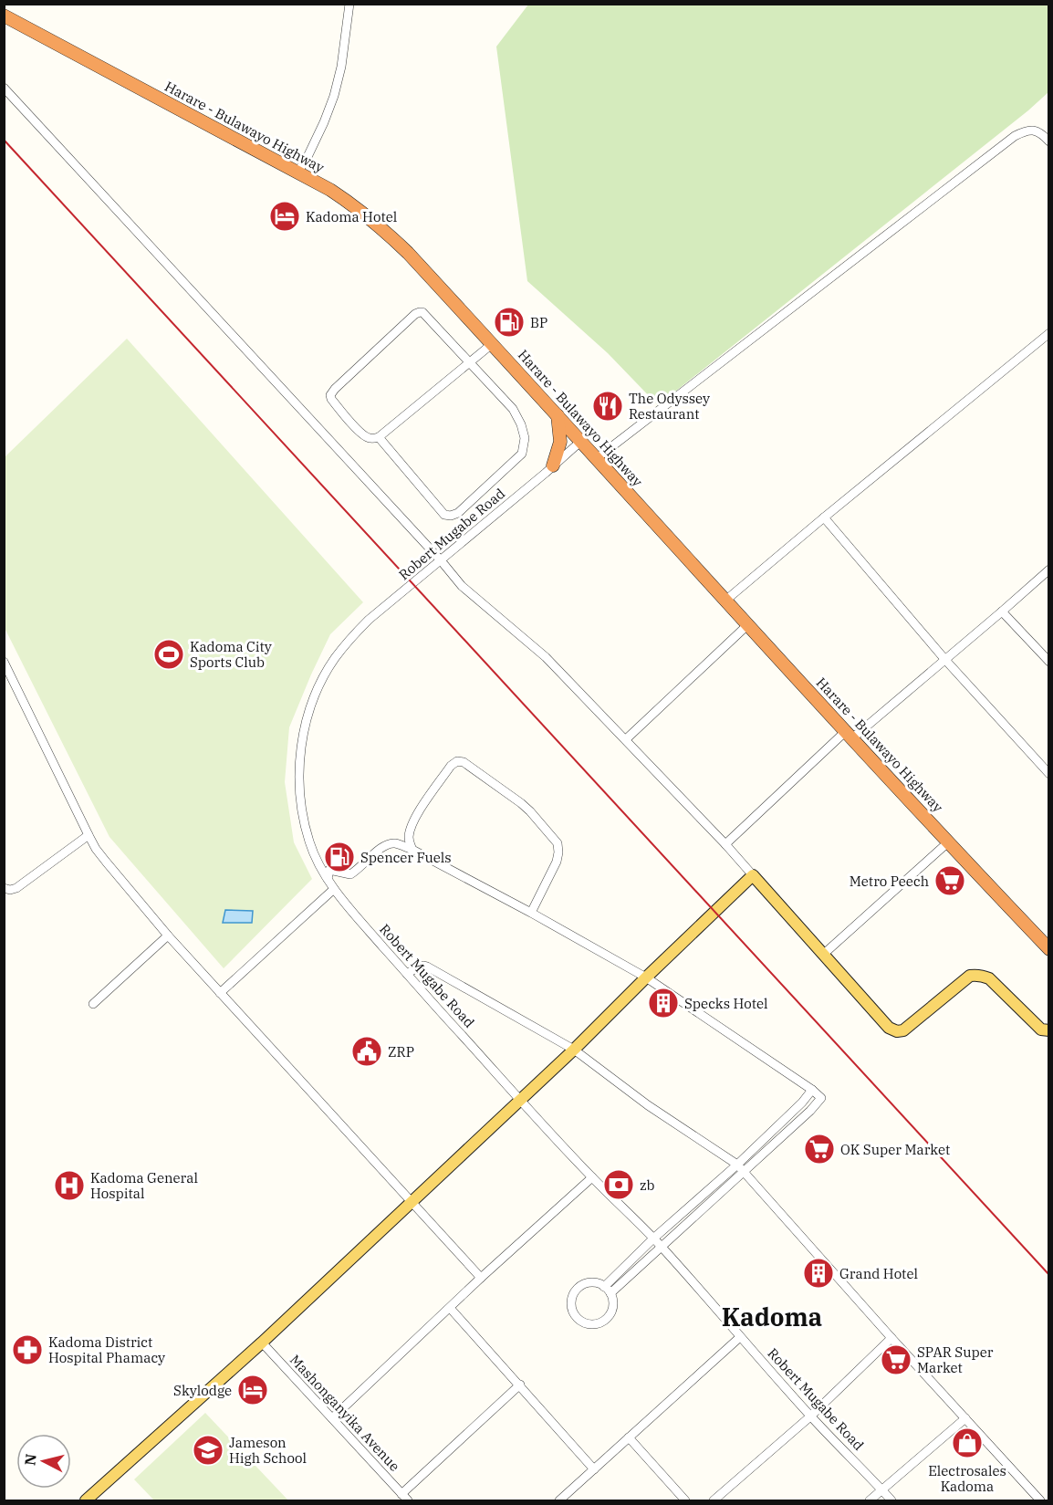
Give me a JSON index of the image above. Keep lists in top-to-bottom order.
{
  "streets": {
    "highway": ["Harare - Bulawayo Highway"],
    "street": ["Robert Mugabe Road", "Mashonganyika Avenue"]
  },
  "crossings": [
    ["Harare - Bulawayo Highway", "Robert Mugabe Road"]
  ],
  "districts": ["Kadoma"],
  "places": {
    "hotel": ["Kadoma Hotel", "Skylodge"],
    "fuel station": ["BP", "Spencer Fuels"],
    "restaurant": ["The Odyssey Restaurant"],
    "sports": ["Kadoma City Sports Club"],
    "supermarket": ["Metro Peech", "OK Super Market", "SPAR Super Market"],
    "building": ["Specks Hotel", "Grand Hotel"],
    "public building": ["ZRP"],
    "bank": ["zb"],
    "hospital": ["Kadoma General Hospital"],
    "pharmacy": ["Kadoma District Hospital Phamacy"],
    "shop": ["Electrosales Kadoma"],
    "school or university": ["Jameson High School"]
  },
  "north": "left"
}
